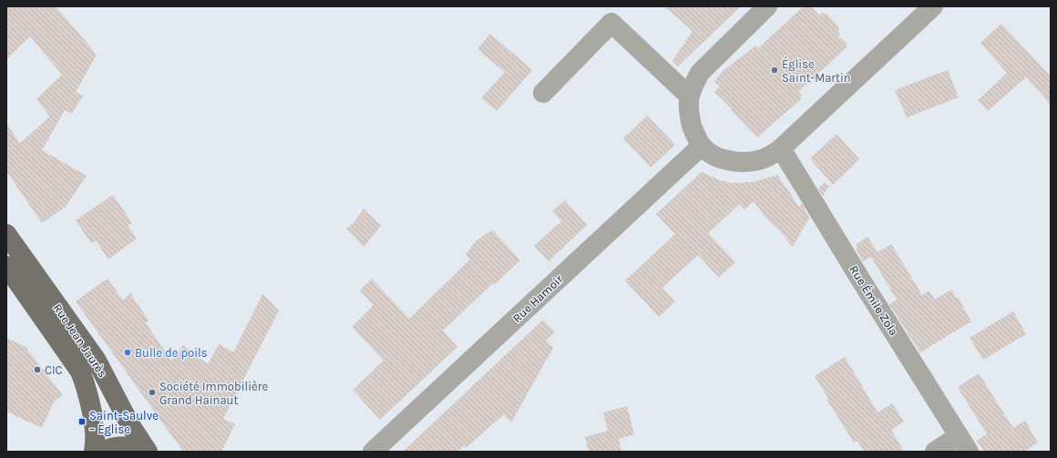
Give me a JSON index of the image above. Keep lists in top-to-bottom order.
{
  "streets": {
    "main road": ["Rue Jean Jaurès"],
    "street": ["Rue Hamoir", "Rue Émile Zola"]
  },
  "places": {
    "other": [
      "Église Saint-Martin",
      "Bulle de poils",
      "CIC",
      "Société Immobilière Grand Hainaut"
    ],
    "transit": ["Saint-Saulve – Église"]
  }
}
